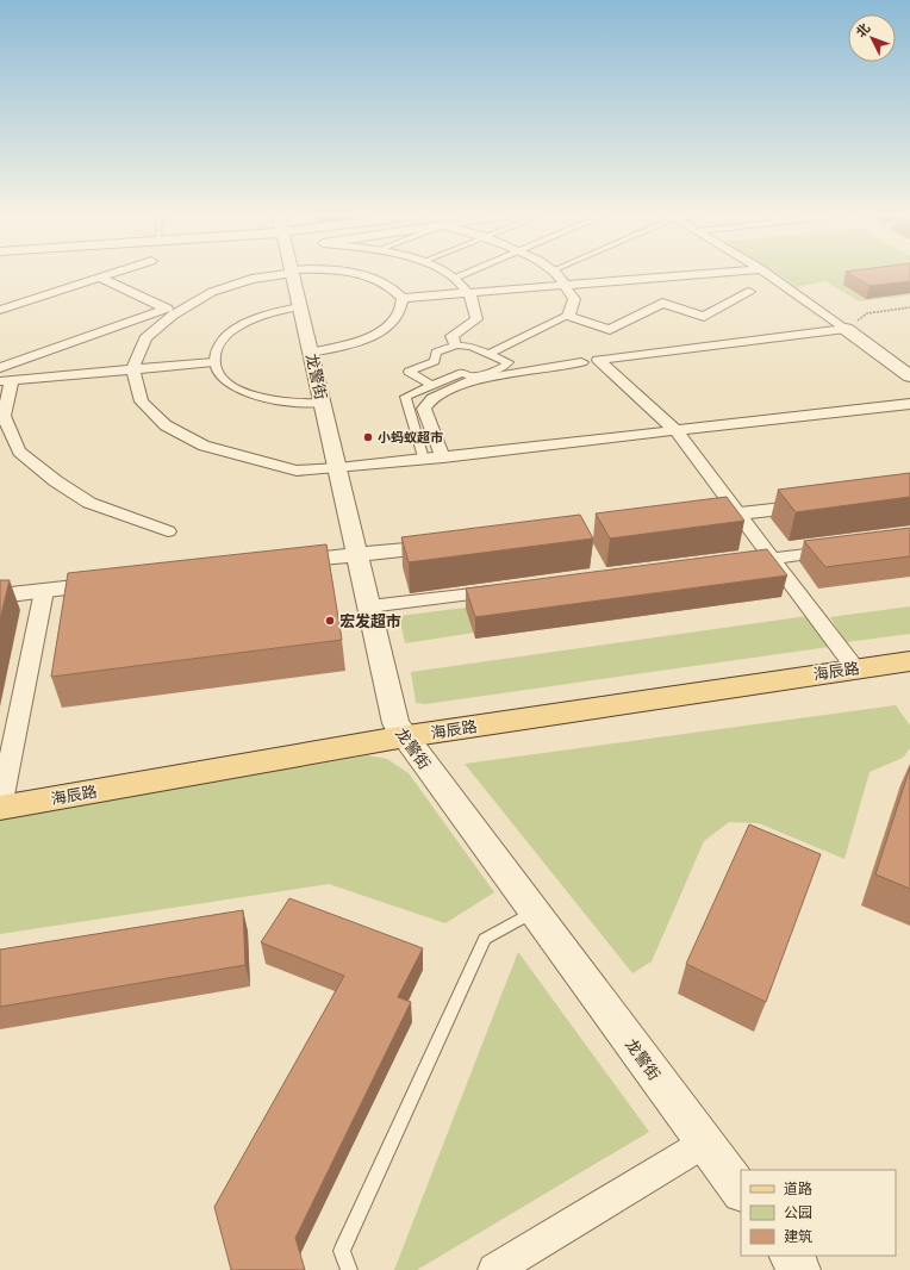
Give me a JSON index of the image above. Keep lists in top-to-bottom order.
{
  "streets": {
    "main road": ["海辰路"],
    "street": ["龙警街"]
  },
  "crossings": [
    ["龙警街", "海辰路"]
  ],
  "places": ["小蚂蚁超市", "宏发超市"],
  "legend": ["道路", "公园", "建筑"],
  "north": "top left"
}
